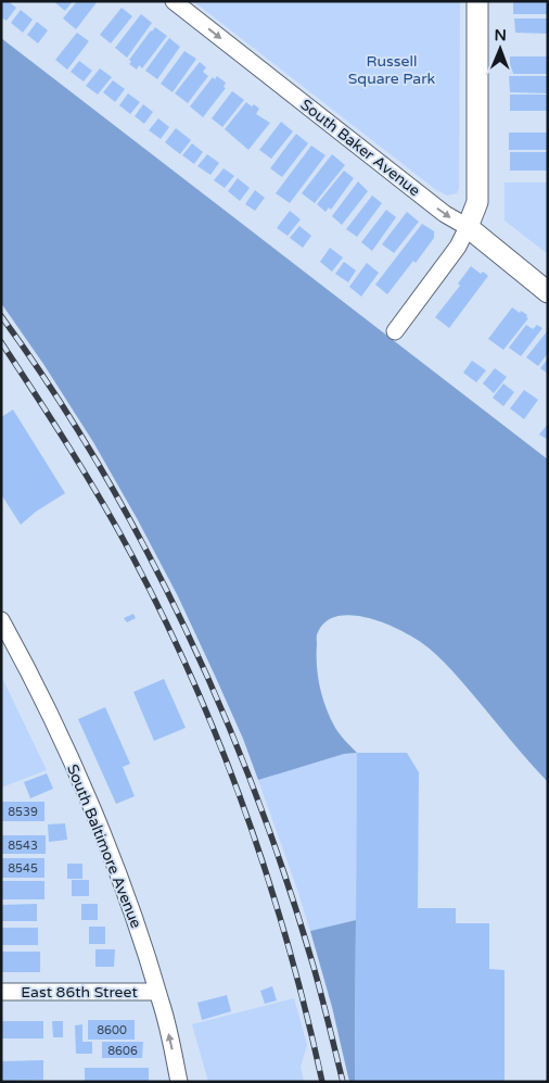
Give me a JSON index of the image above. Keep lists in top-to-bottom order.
{
  "streets": {
    "street": ["South Baker Avenue", "South Baltimore Avenue", "East 86th Street"]
  },
  "crossings": [
    ["South Baltimore Avenue", "East 86th Street"]
  ],
  "one_way": ["South Baker Avenue"],
  "parks": ["Russell Square Park"],
  "house_numbers": [
    "8539",
    "8543",
    "8545",
    "8600",
    "8606"
  ],
  "north": "top"
}
